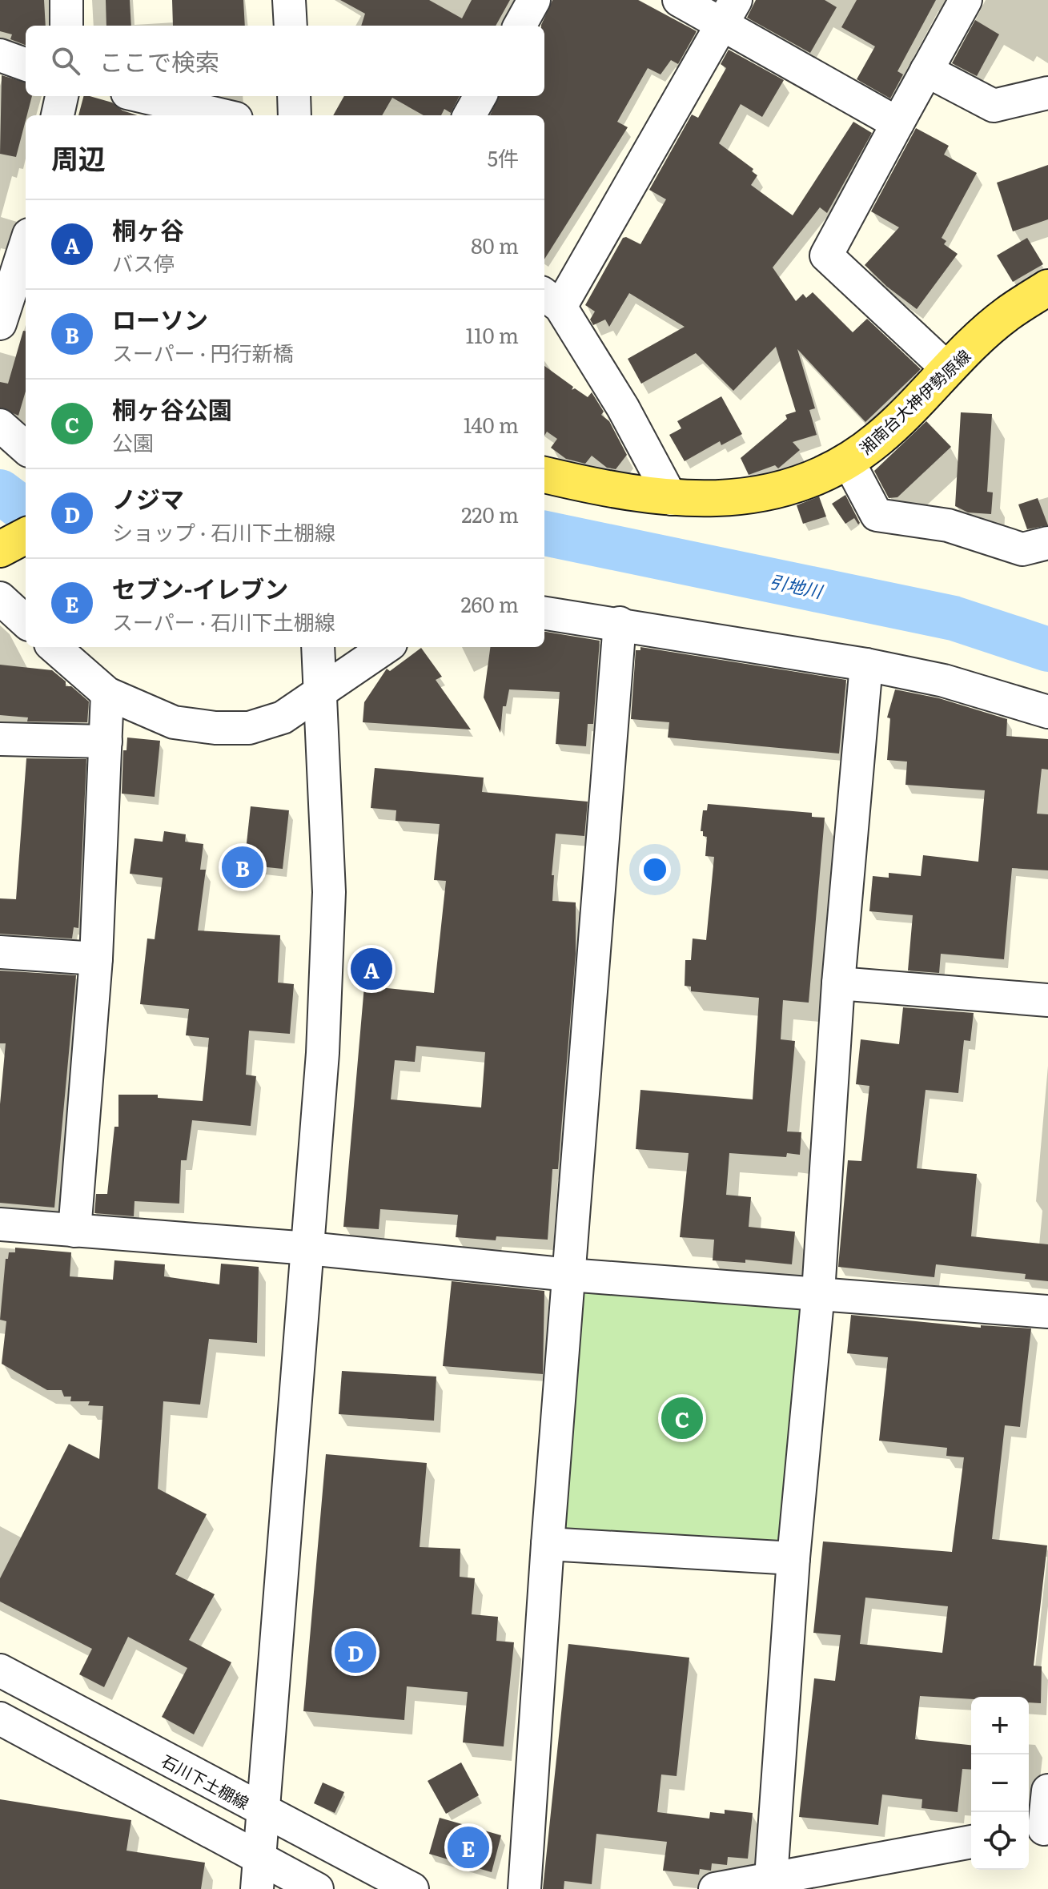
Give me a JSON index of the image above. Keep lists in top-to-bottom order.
{
  "streets": {
    "main road": ["湘南台大神伊勢原線"],
    "street": ["石川下土棚線"]
  },
  "water": ["引地川"],
  "page": {
    "search": "ここで検索",
    "heading": ["周辺", "5件"],
    "list": [
      {
        "mark": "A",
        "name": "桐ヶ谷",
        "note": "バス停",
        "value": "80 m"
      },
      {
        "mark": "B",
        "name": "ローソン",
        "note": "スーパー · 円行新橋",
        "value": "110 m"
      },
      {
        "mark": "C",
        "name": "桐ヶ谷公園",
        "note": "公園",
        "value": "140 m"
      },
      {
        "mark": "D",
        "name": "ノジマ",
        "note": "ショップ · 石川下土棚線",
        "value": "220 m"
      },
      {
        "mark": "E",
        "name": "セブン-イレブン",
        "note": "スーパー · 石川下土棚線",
        "value": "260 m"
      }
    ],
    "pins": [
      "B",
      "A",
      "C",
      "D",
      "E"
    ],
    "map_buttons": ["+", "−"]
  }
}
